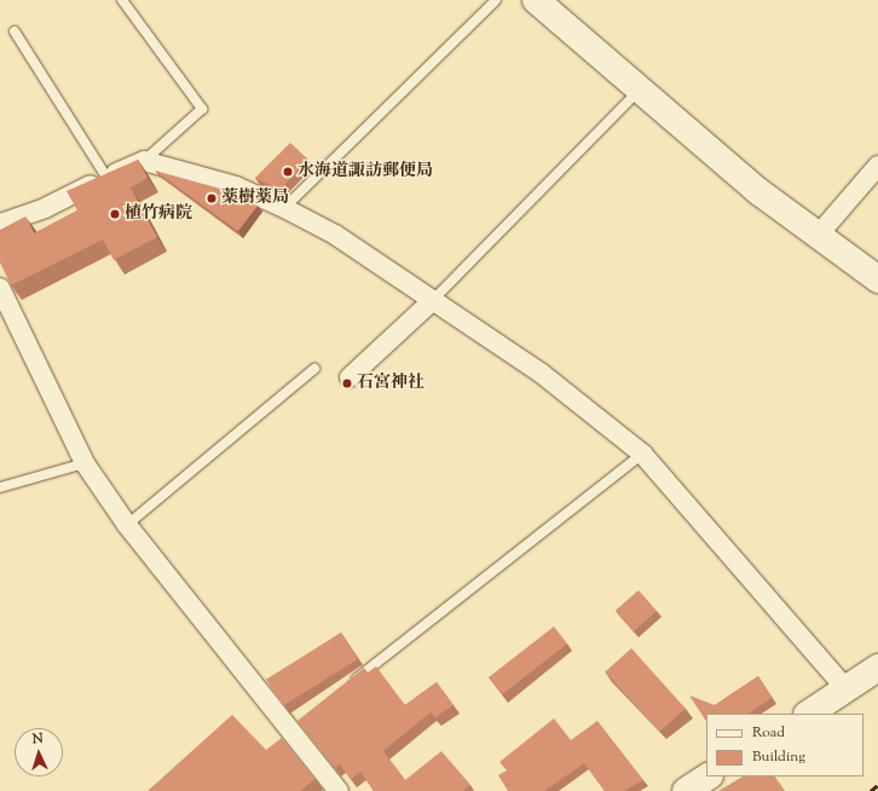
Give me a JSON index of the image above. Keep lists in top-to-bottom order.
{
  "places": [
    "水海道諏訪郵便局",
    "薬樹薬局",
    "植竹病院",
    "石宮神社"
  ],
  "legend": ["Road", "Building"],
  "north": "top"
}
